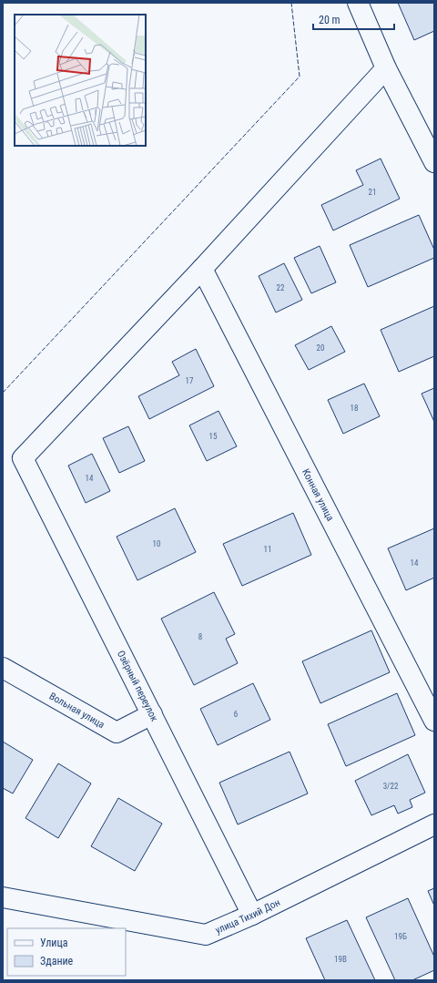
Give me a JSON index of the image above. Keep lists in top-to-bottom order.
{
  "streets": {
    "street": [
      "Конная улица",
      "Озёрный переулок",
      "Вольная улица",
      "улица Тихий Дон"
    ]
  },
  "crossings": [
    ["Конная улица", "Озёрный переулок"],
    ["Озёрный переулок", "Вольная улица"],
    ["Озёрный переулок", "улица Тихий Дон"]
  ],
  "house_numbers": [
    "21",
    "22",
    "20",
    "17",
    "18",
    "15",
    "14",
    "10",
    "11",
    "14",
    "8",
    "6",
    "3/22",
    "19Б",
    "19В"
  ],
  "legend": ["Улица", "Здание"],
  "scale_bar": "20 m"
}
